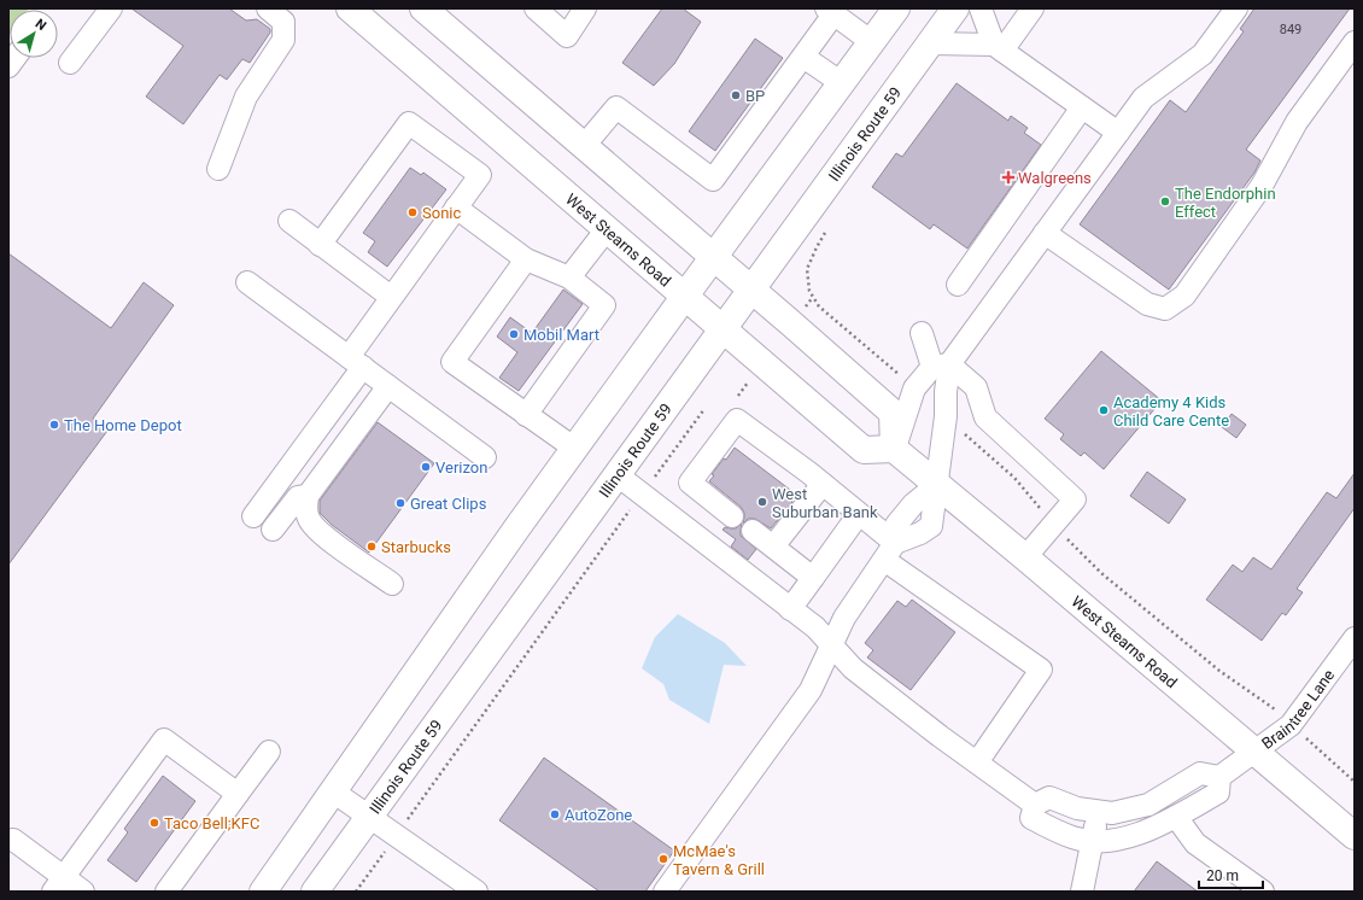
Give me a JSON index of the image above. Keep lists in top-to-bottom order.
{
  "streets": {
    "main road": ["Illinois Route 59", "West Stearns Road"],
    "street": ["Braintree Lane"]
  },
  "crossings": [
    ["Illinois Route 59", "West Stearns Road"],
    ["West Stearns Road", "Braintree Lane"]
  ],
  "places": {
    "other": [
      "BP",
      "The Endorphin Effect",
      "Sonic",
      "Mobil Mart",
      "Academy 4 Kids Child Care Cente",
      "The Home Depot",
      "Verizon",
      "West Suburban Bank",
      "Great Clips",
      "Starbucks",
      "AutoZone",
      "Taco Bell;KFC",
      "McMae's Tavern & Grill"
    ],
    "health": ["Walgreens"]
  },
  "house_numbers": ["849"],
  "scale_bar": "20 m",
  "north": "top right"
}
